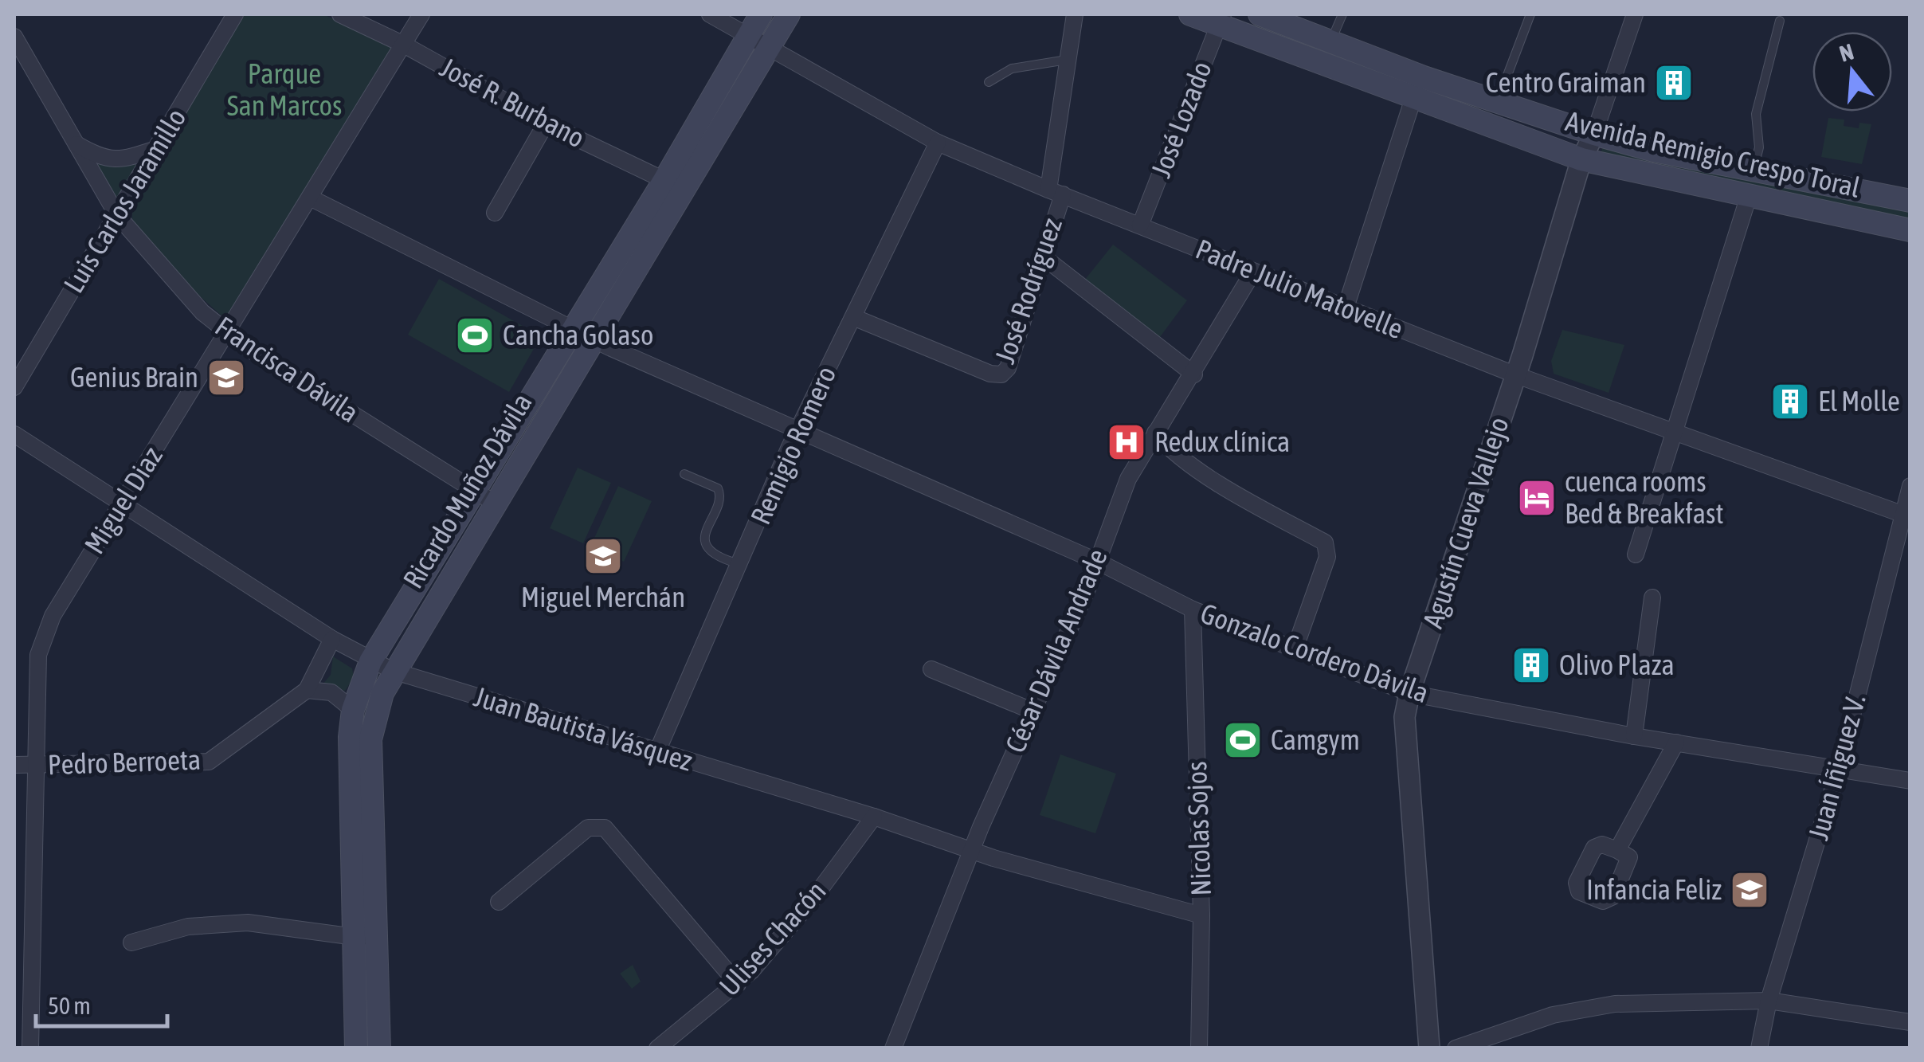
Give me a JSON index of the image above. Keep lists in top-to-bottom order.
{
  "streets": {
    "main road": ["Avenida Remigio Crespo Toral", "Ricardo Muñoz Dávila"],
    "street": [
      "José R. Burbano",
      "José Lozado",
      "Luis Carlos Jaramillo",
      "Padre Julio Matovelle",
      "José Rodríguez",
      "Francisca Dávila",
      "Remigio Romero",
      "Miguel Diaz",
      "Agustín Cueva Vallejo",
      "César Dávila Andrade",
      "Gonzalo Cordero Dávila",
      "Juan Bautista Vásquez",
      "Pedro Berroeta",
      "Juan Íñiguez V.",
      "Nicolas Sojos",
      "Ulises Chacón"
    ]
  },
  "crossings": [
    ["José R. Burbano", "Ricardo Muñoz Dávila"],
    ["José R. Burbano", "Miguel Diaz"],
    ["José Lozado", "Avenida Remigio Crespo Toral"],
    ["José Lozado", "Padre Julio Matovelle"],
    ["Avenida Remigio Crespo Toral", "Agustín Cueva Vallejo"],
    ["Luis Carlos Jaramillo", "Francisca Dávila"],
    ["Padre Julio Matovelle", "José Rodríguez"],
    ["Padre Julio Matovelle", "Remigio Romero"],
    ["Padre Julio Matovelle", "Ricardo Muñoz Dávila"],
    ["Padre Julio Matovelle", "Agustín Cueva Vallejo"],
    ["Padre Julio Matovelle", "César Dávila Andrade"],
    ["Padre Julio Matovelle", "Juan Íñiguez V."],
    ["José Rodríguez", "Remigio Romero"],
    ["Francisca Dávila", "Ricardo Muñoz Dávila"],
    ["Francisca Dávila", "Miguel Diaz"],
    ["Remigio Romero", "Gonzalo Cordero Dávila"],
    ["Remigio Romero", "Juan Bautista Vásquez"],
    ["Ricardo Muñoz Dávila", "Gonzalo Cordero Dávila"],
    ["Ricardo Muñoz Dávila", "Juan Bautista Vásquez"],
    ["Miguel Diaz", "Gonzalo Cordero Dávila"],
    ["Miguel Diaz", "Juan Bautista Vásquez"],
    ["Miguel Diaz", "Pedro Berroeta"],
    ["Agustín Cueva Vallejo", "Gonzalo Cordero Dávila"],
    ["César Dávila Andrade", "Gonzalo Cordero Dávila"],
    ["César Dávila Andrade", "Juan Bautista Vásquez"],
    ["Gonzalo Cordero Dávila", "Juan Íñiguez V."],
    ["Gonzalo Cordero Dávila", "Nicolas Sojos"],
    ["Juan Bautista Vásquez", "Pedro Berroeta"],
    ["Juan Bautista Vásquez", "Nicolas Sojos"],
    ["Juan Bautista Vásquez", "Ulises Chacón"]
  ],
  "parks": ["Parque San Marcos"],
  "places": {
    "building": ["Centro Graiman", "El Molle", "Olivo Plaza"],
    "sports": ["Cancha Golaso", "Camgym"],
    "school or university": ["Genius Brain", "Miguel Merchán", "Infancia Feliz"],
    "hospital": ["Redux clínica"],
    "hotel": ["cuenca rooms Bed & Breakfast"]
  },
  "scale_bar": "50 m",
  "north": "top"
}
